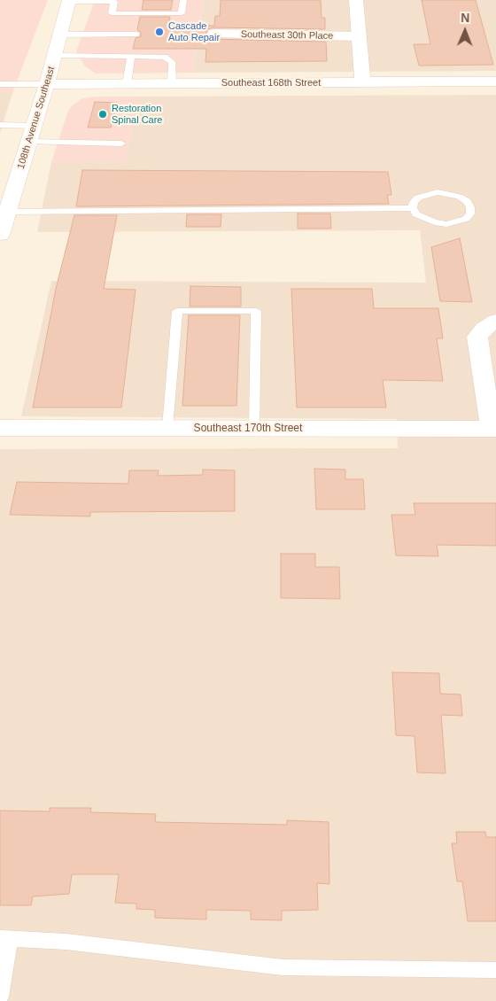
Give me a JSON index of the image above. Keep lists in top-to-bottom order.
{
  "streets": {
    "street": [
      "Southeast 30th Place",
      "Southeast 168th Street",
      "108th Avenue Southeast",
      "Southeast 170th Street"
    ]
  },
  "crossings": [
    ["Southeast 168th Street", "108th Avenue Southeast"]
  ],
  "places": ["Cascade Auto Repair", "Restoration Spinal Care"],
  "north": "top"
}
